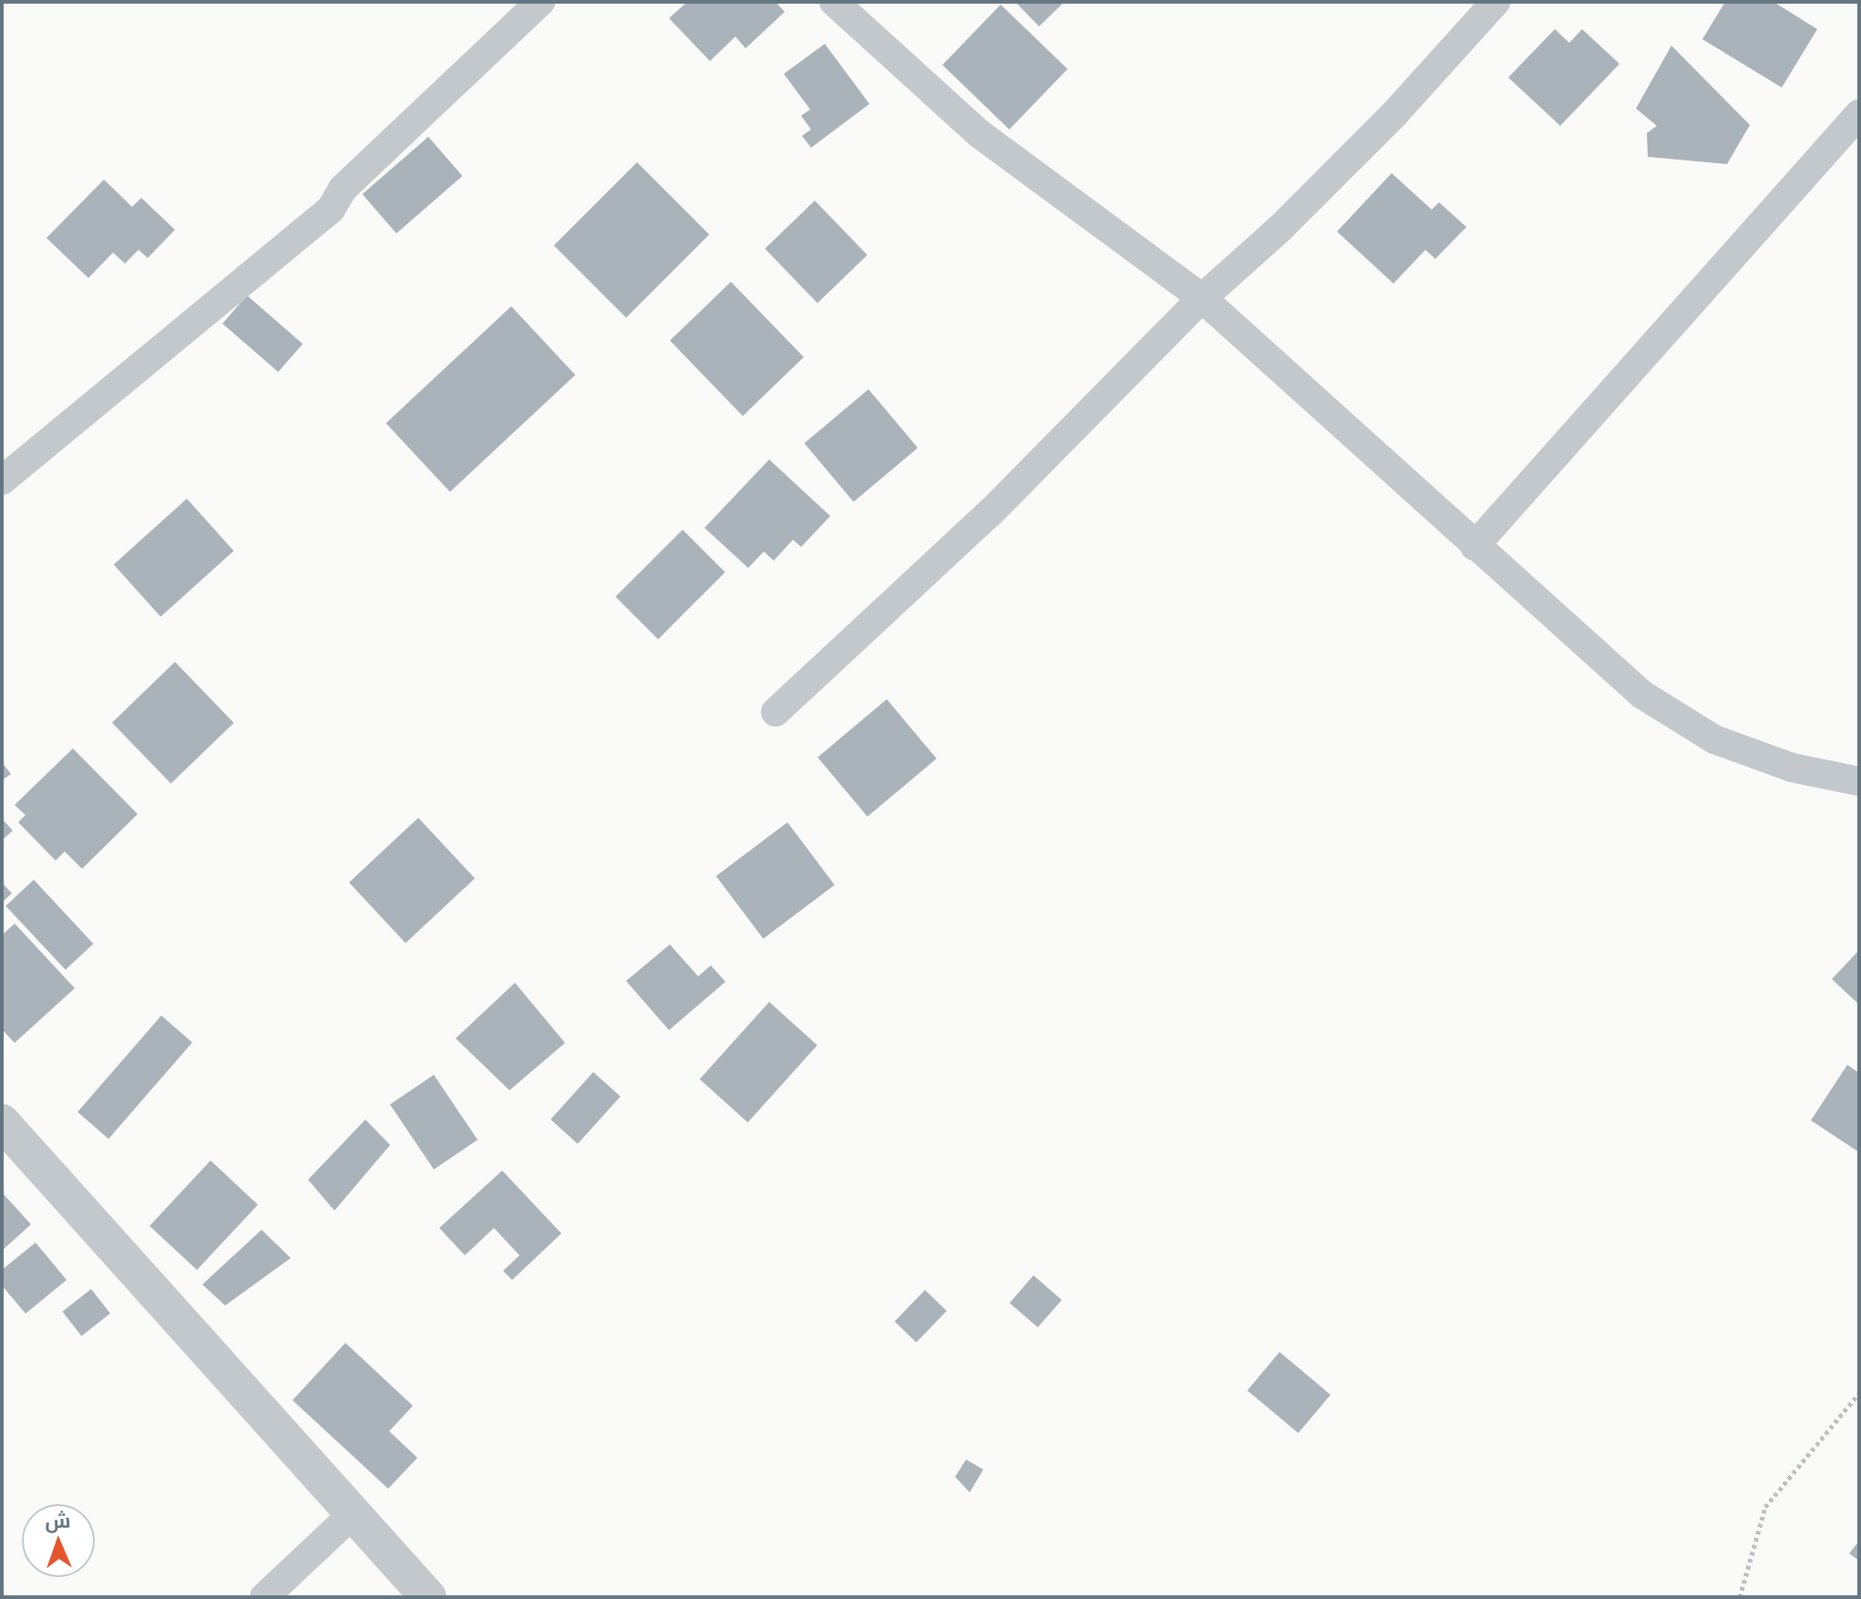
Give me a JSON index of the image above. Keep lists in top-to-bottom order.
{
  "north": "top"
}
